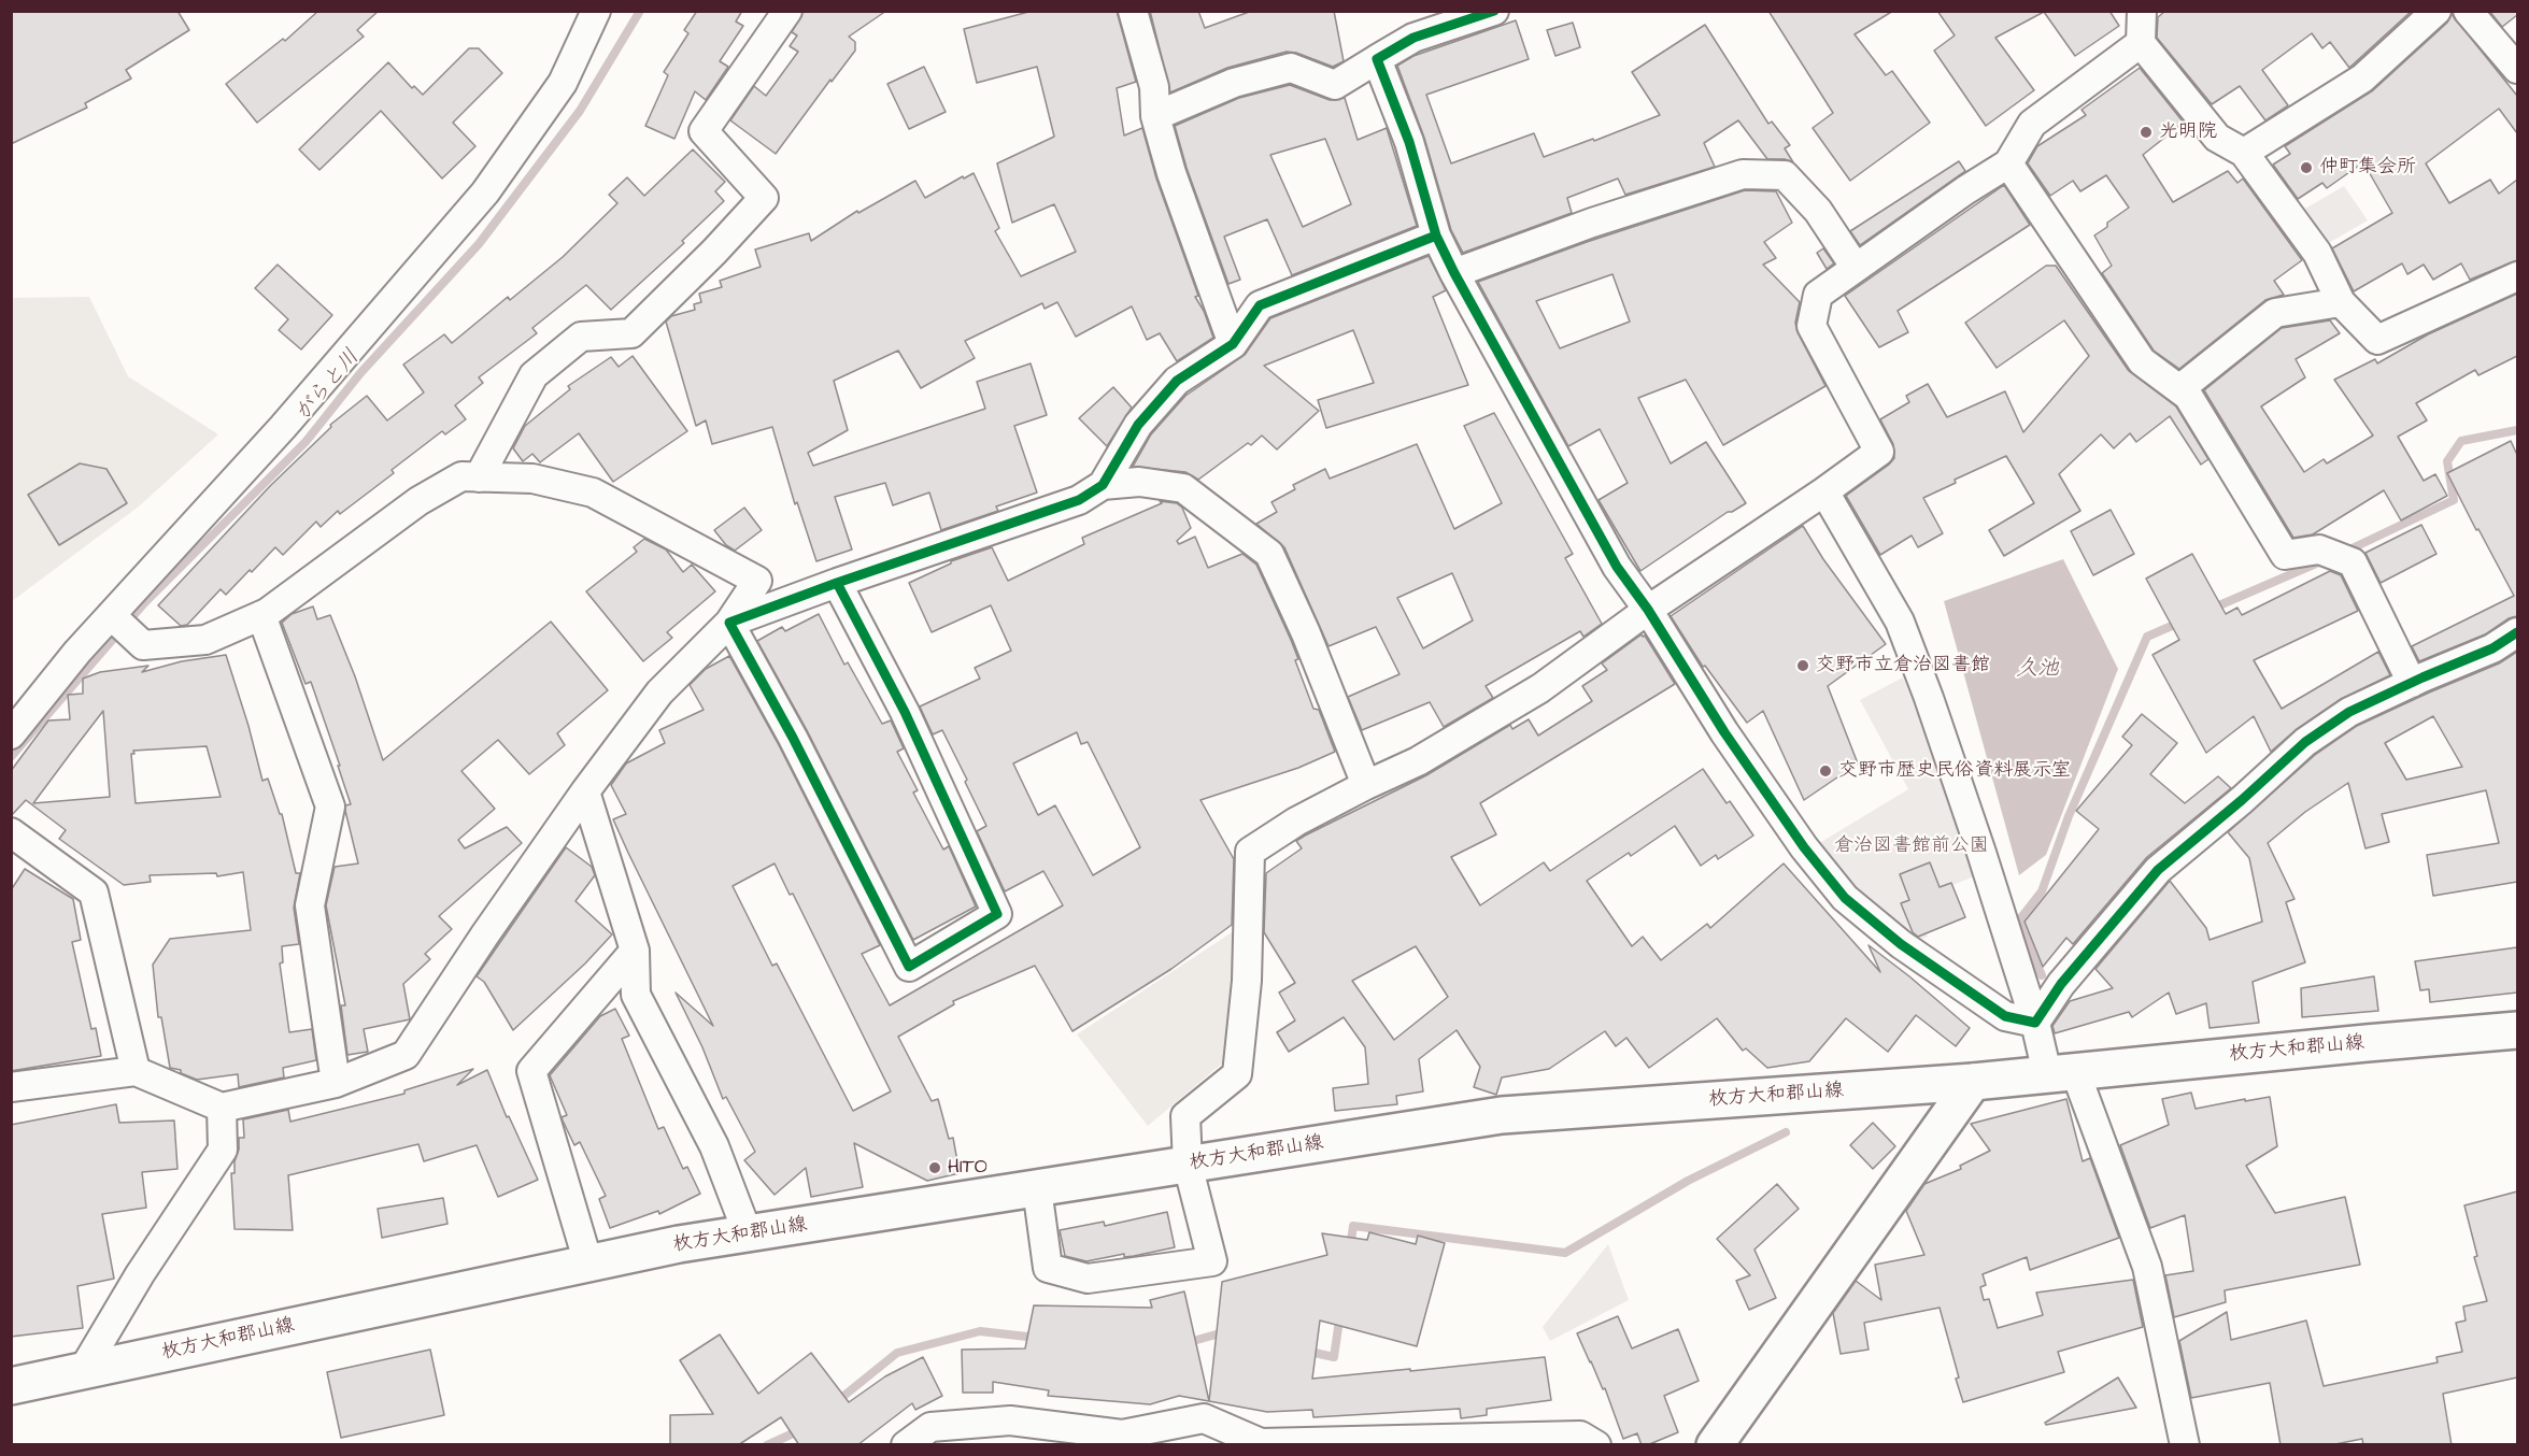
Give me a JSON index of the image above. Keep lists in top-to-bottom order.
{
  "streets": {
    "main road": ["枚方大和郡山線"]
  },
  "water": ["がらと川", "久池"],
  "parks": ["倉治図書館前公園"],
  "places": [
    "光明院",
    "仲町集会所",
    "交野市立倉治図書館",
    "交野市歴史民俗資料展示室",
    "HITO"
  ]
}
